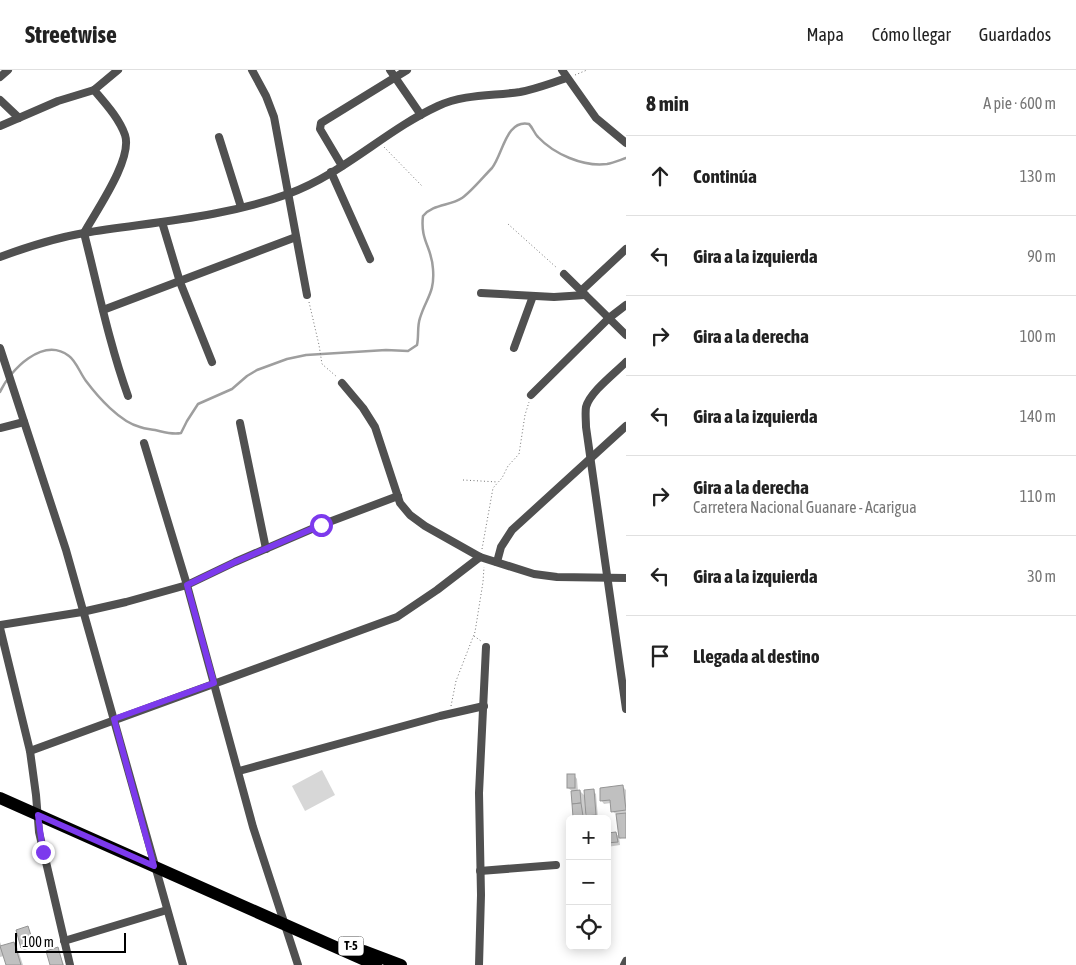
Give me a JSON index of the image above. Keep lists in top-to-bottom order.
{
  "streets": {
    "main road": ["T-5"]
  },
  "scale_bar": "100 m",
  "page": {
    "header": "Streetwise",
    "nav": ["Mapa", "Cómo llegar", "Guardados"],
    "heading": ["8 min", "A pie · 600 m"],
    "list": [
      ["Continúa", "130 m"],
      ["Gira a la izquierda", "90 m"],
      ["Gira a la derecha", "100 m"],
      ["Gira a la izquierda", "140 m"],
      ["Gira a la derecha", "Carretera Nacional Guanare - Acarigua", "110 m"],
      ["Gira a la izquierda", "30 m"],
      "Llegada al destino"
    ],
    "map_buttons": ["+", "−"],
    "scale": "100 m"
  }
}
